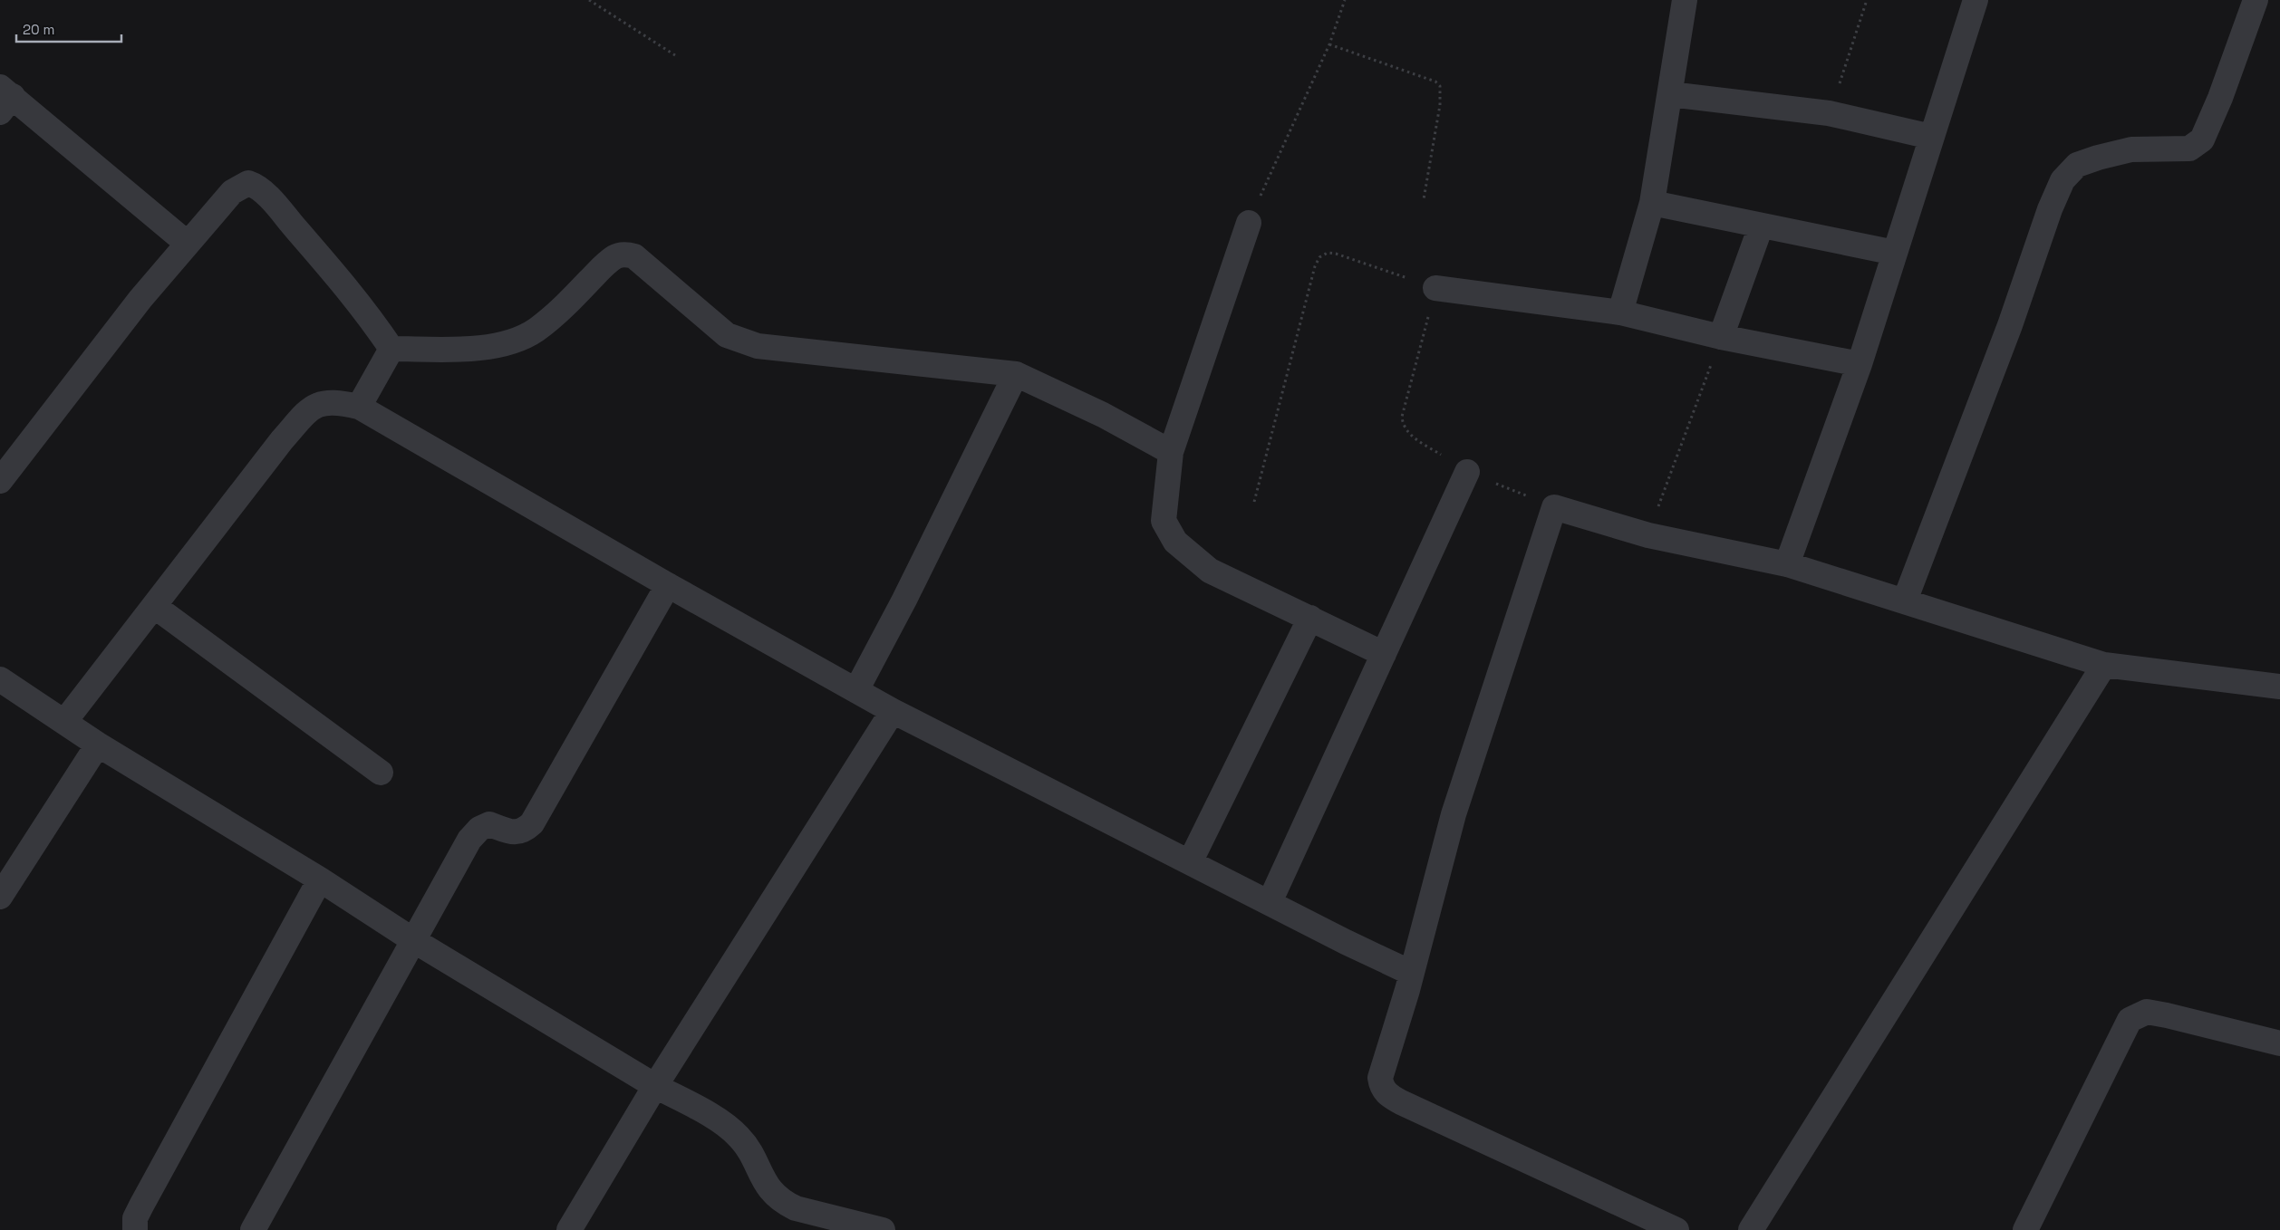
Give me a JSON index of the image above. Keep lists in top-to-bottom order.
{
  "scale_bar": "20 m"
}
